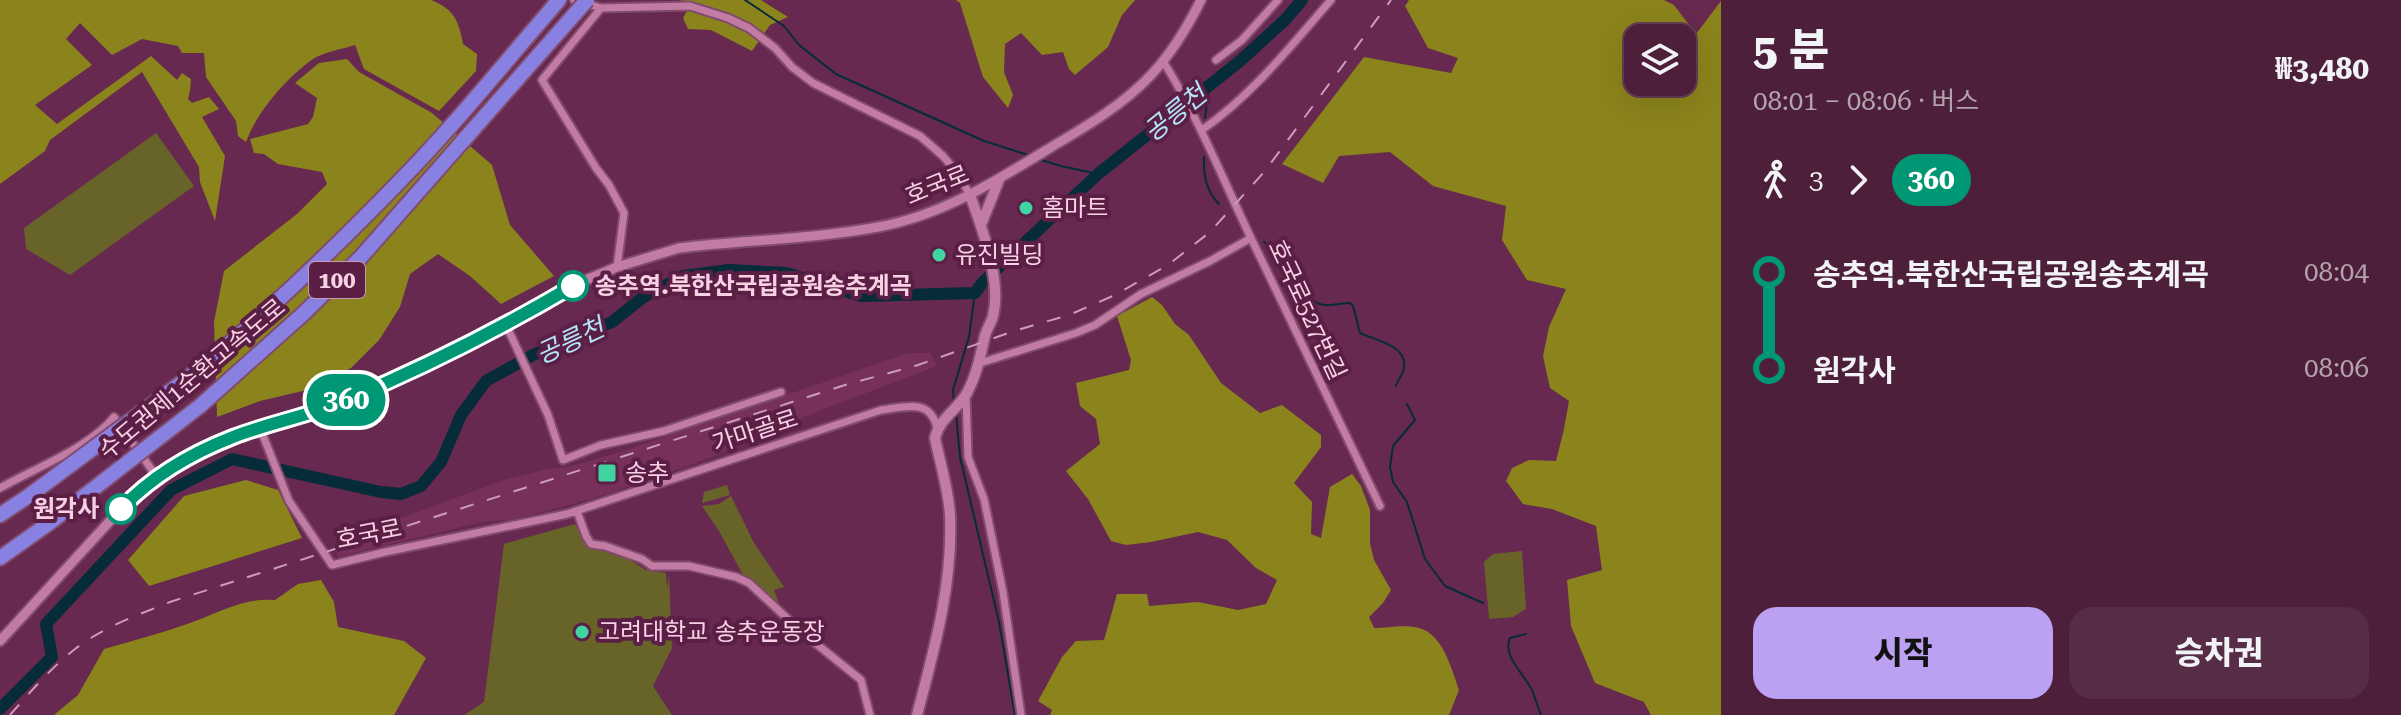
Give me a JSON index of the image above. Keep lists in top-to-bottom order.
{
  "streets": {
    "highway": ["100", "수도권제1순환고속도로"],
    "street": ["호국로", "호국로527번길", "가마골로"]
  },
  "crossings": [
    ["호국로", "호국로527번길"],
    ["호국로", "가마골로"]
  ],
  "water": ["공릉천"],
  "places": {
    "other": [
      "홈마트",
      "유진빌딩",
      "송추역.북한산국립공원송추계곡",
      "원각사",
      "고려대학교 송추운동장"
    ],
    "transit": ["송추"]
  },
  "lines": ["bus line 360"],
  "page": {
    "on_map": "360",
    "heading": ["5 분", "08:01 – 08:06 · 버스", "₩3,480"],
    "legs": ["3", "360"],
    "list": [
      {
        "name": "송추역.북한산국립공원송추계곡",
        "value": "08:04"
      },
      {
        "name": "원각사",
        "value": "08:06"
      }
    ],
    "buttons": ["시작", "승차권"]
  }
}
